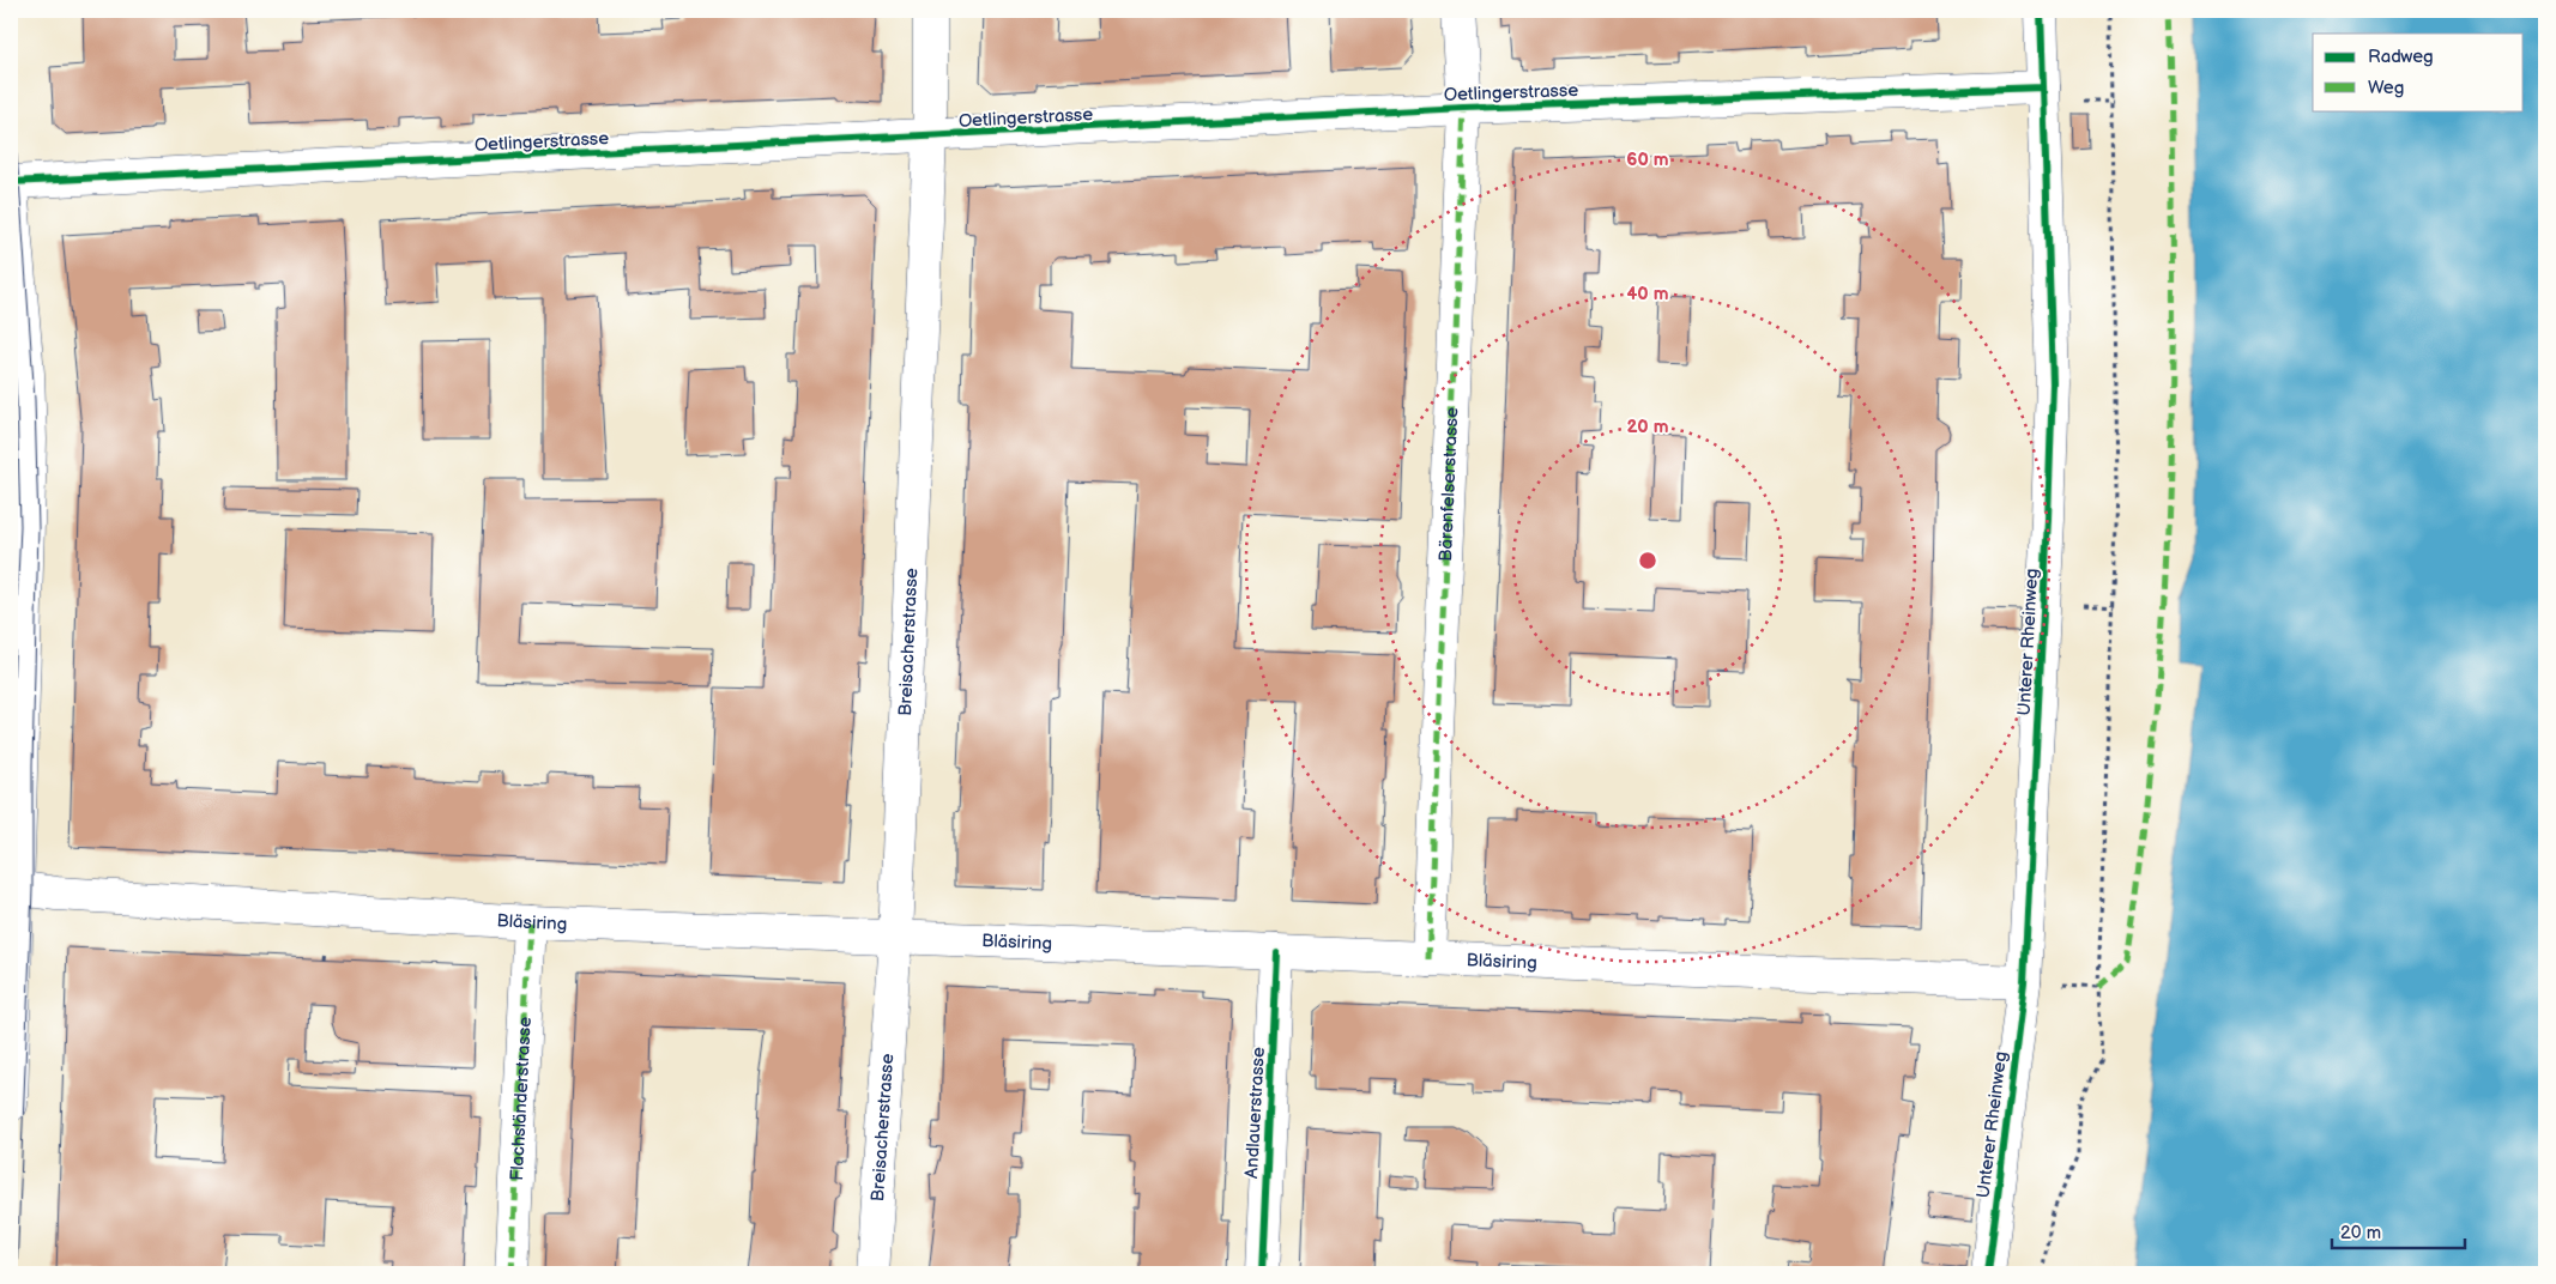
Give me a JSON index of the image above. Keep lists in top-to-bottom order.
{
  "streets": {
    "street": [
      "Oetlingerstrasse",
      "Bärenfelserstrasse",
      "Breisacherstrasse",
      "Unterer Rheinweg",
      "Bläsiring",
      "Flachsländerstrasse",
      "Andlauerstrasse"
    ]
  },
  "crossings": [
    ["Oetlingerstrasse", "Bärenfelserstrasse"],
    ["Oetlingerstrasse", "Breisacherstrasse"],
    ["Oetlingerstrasse", "Unterer Rheinweg"],
    ["Bärenfelserstrasse", "Bläsiring"],
    ["Breisacherstrasse", "Bläsiring"],
    ["Unterer Rheinweg", "Bläsiring"],
    ["Bläsiring", "Flachsländerstrasse"],
    ["Bläsiring", "Andlauerstrasse"]
  ],
  "legend": ["Radweg", "Weg"],
  "scale_bar": "20 m",
  "rings": ["60 m", "40 m", "20 m"]
}
